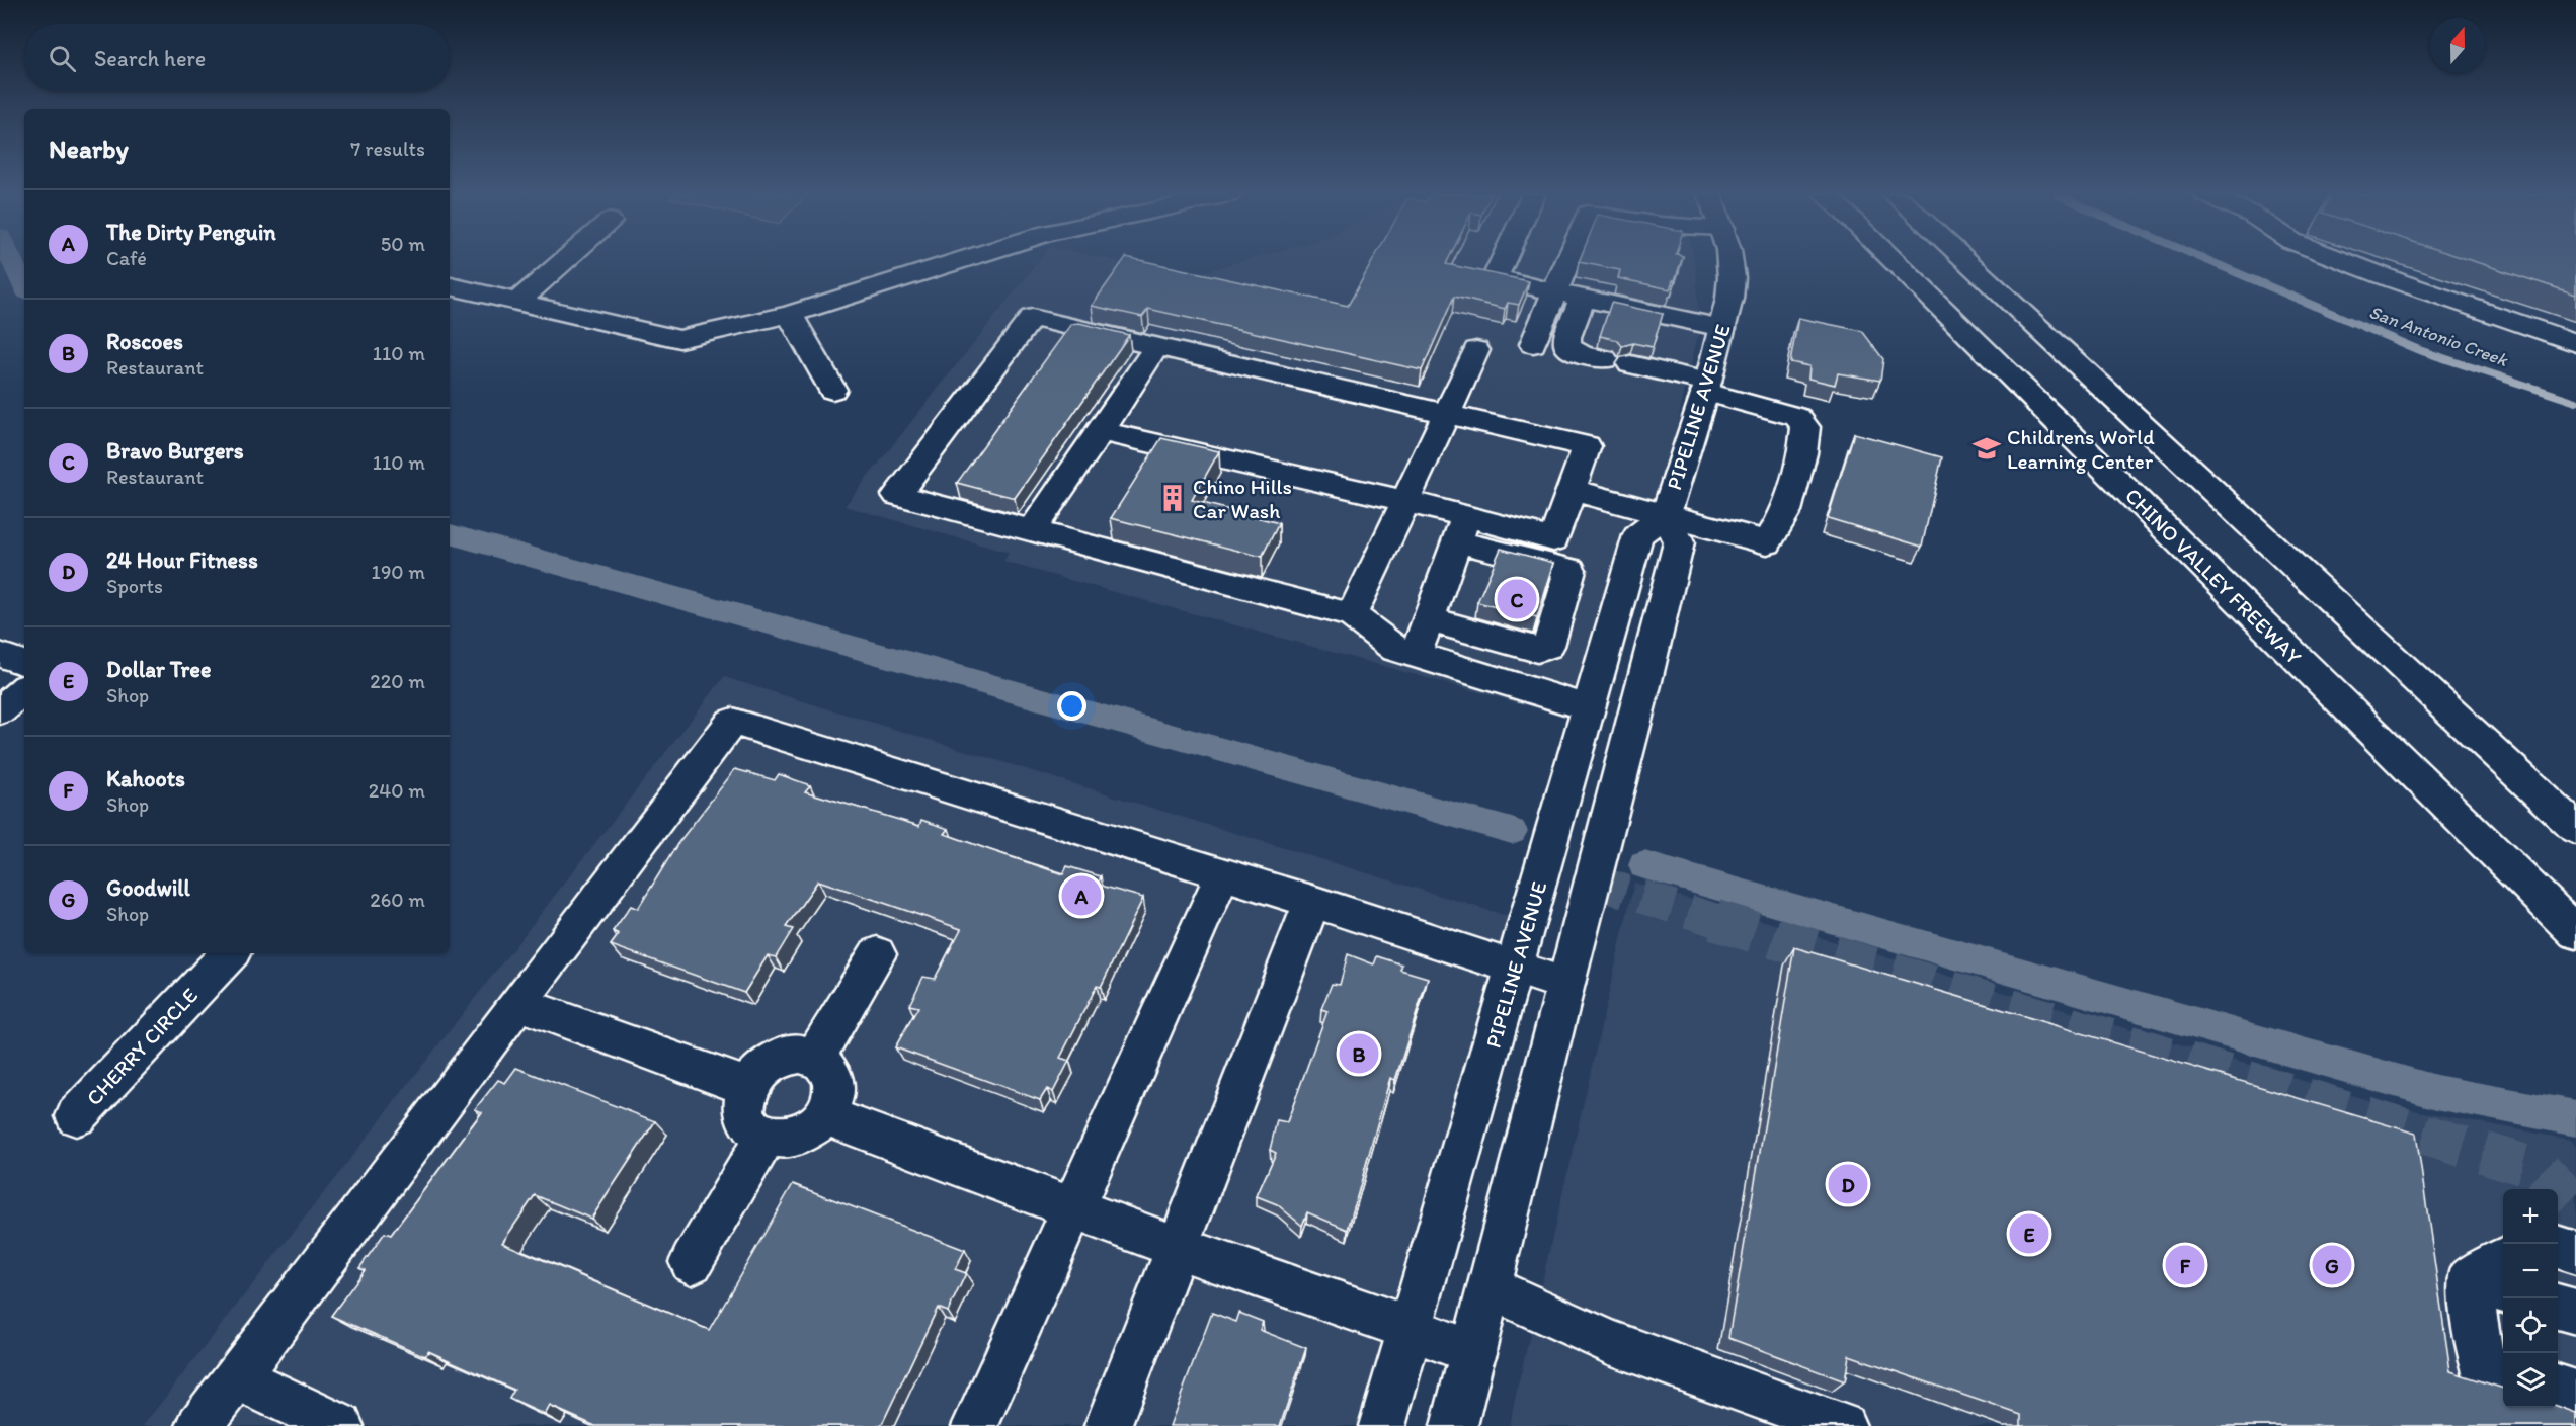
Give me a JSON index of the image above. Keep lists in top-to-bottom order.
{
  "streets": {
    "main road": ["PIPELINE AVENUE", "CHINO VALLEY FREEWAY", "CHERRY CIRCLE"]
  },
  "water": ["San Antonio Creek"],
  "places": {
    "school or university": ["Childrens World Learning Center"],
    "building": ["Chino Hills Car Wash"]
  },
  "north": "top",
  "page": {
    "search": "Search here",
    "heading": ["Nearby", "7 results"],
    "list": [
      {
        "mark": "A",
        "name": "The Dirty Penguin",
        "note": "Café",
        "value": "50 m"
      },
      {
        "mark": "B",
        "name": "Roscoes",
        "note": "Restaurant",
        "value": "110 m"
      },
      {
        "mark": "C",
        "name": "Bravo Burgers",
        "note": "Restaurant",
        "value": "110 m"
      },
      {
        "mark": "D",
        "name": "24 Hour Fitness",
        "note": "Sports",
        "value": "190 m"
      },
      {
        "mark": "E",
        "name": "Dollar Tree",
        "note": "Shop",
        "value": "220 m"
      },
      {
        "mark": "F",
        "name": "Kahoots",
        "note": "Shop",
        "value": "240 m"
      },
      {
        "mark": "G",
        "name": "Goodwill",
        "note": "Shop",
        "value": "260 m"
      }
    ],
    "pins": [
      "C",
      "A",
      "B",
      "D",
      "E",
      "F",
      "G"
    ],
    "map_buttons": ["+", "−"]
  }
}
